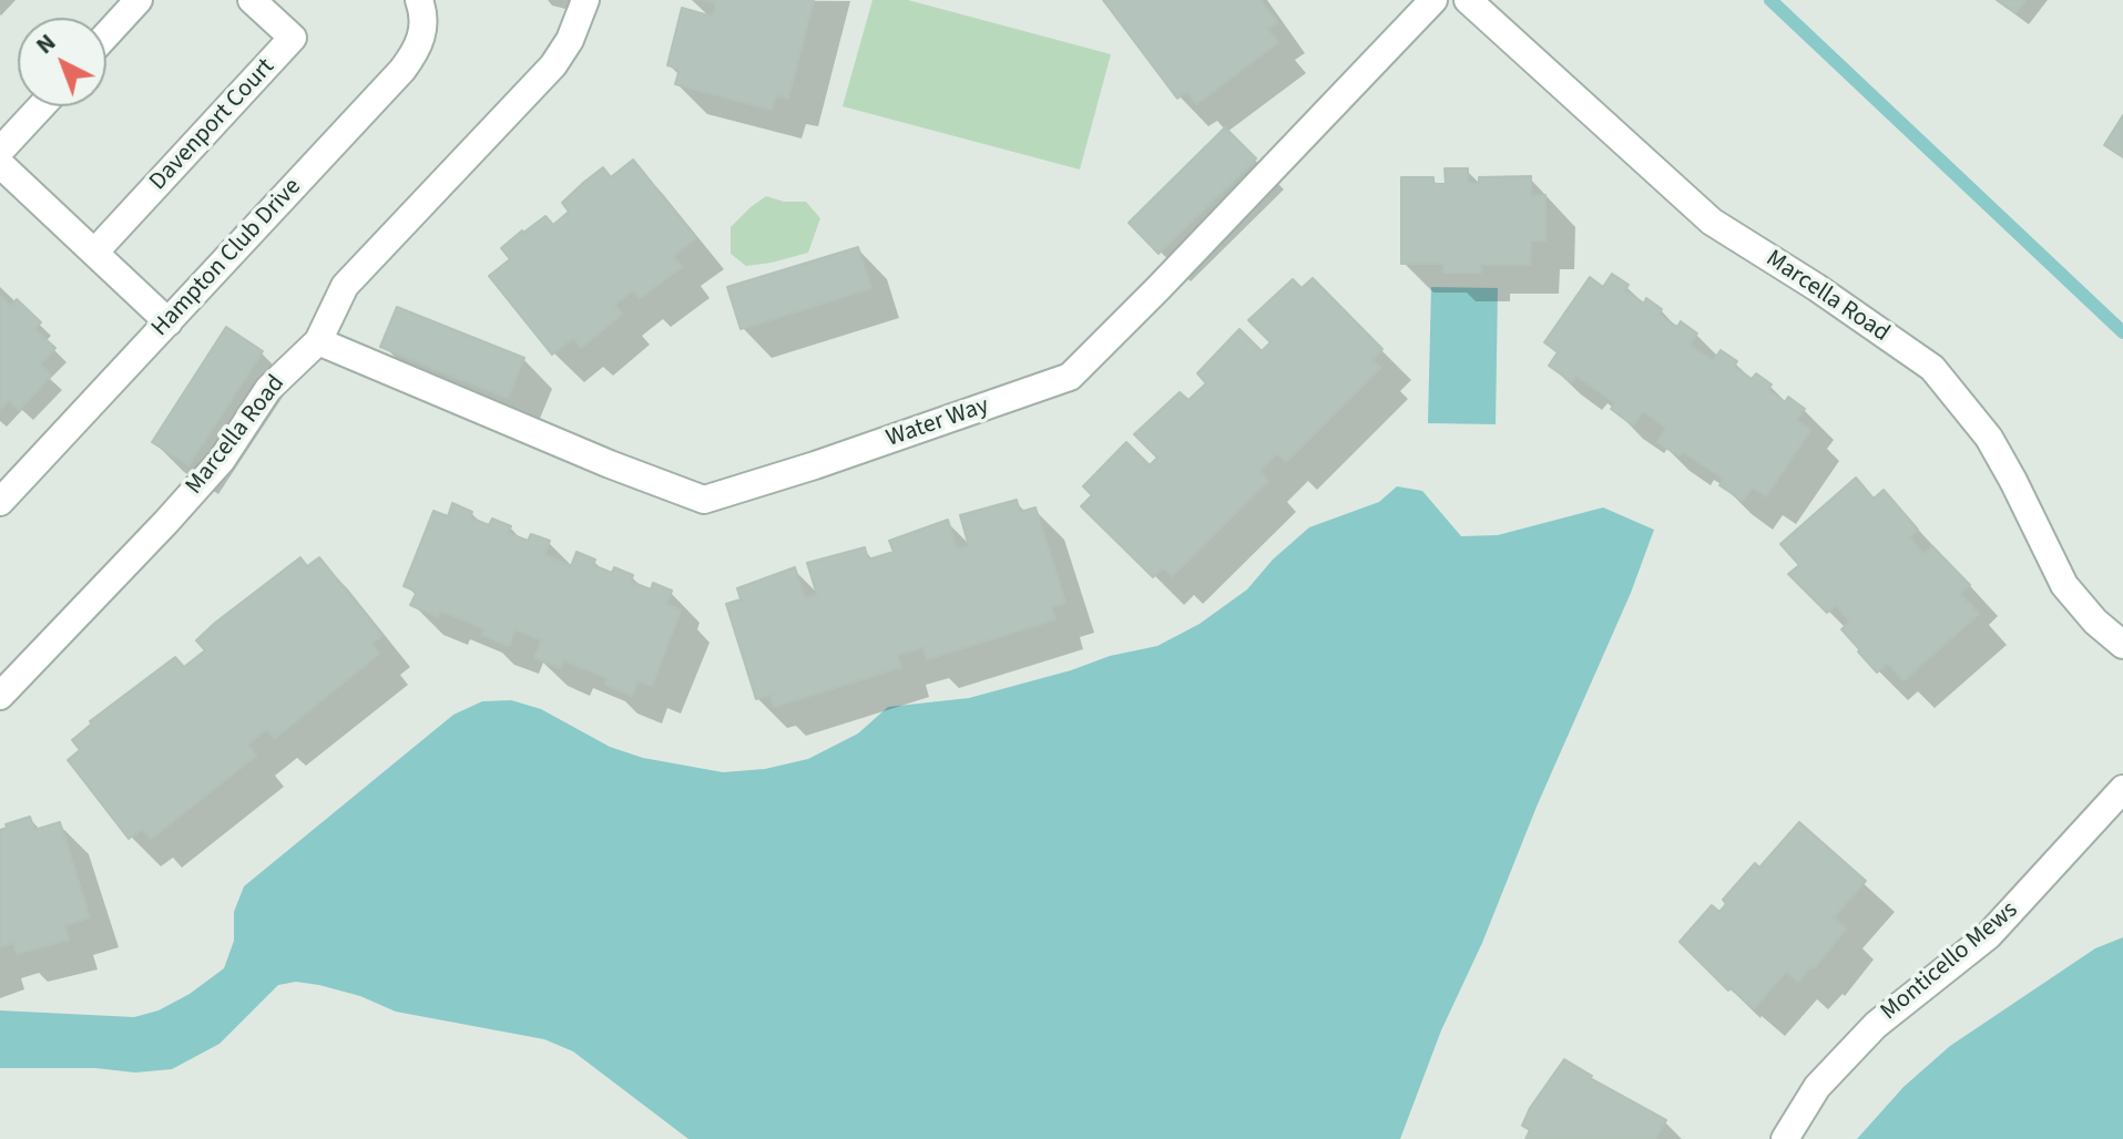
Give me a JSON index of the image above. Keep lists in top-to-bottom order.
{
  "streets": {
    "street": [
      "Davenport Court",
      "Hampton Club Drive",
      "Marcella Road",
      "Water Way",
      "Monticello Mews"
    ]
  },
  "crossings": [
    ["Marcella Road", "Water Way"]
  ],
  "north": "top left"
}
